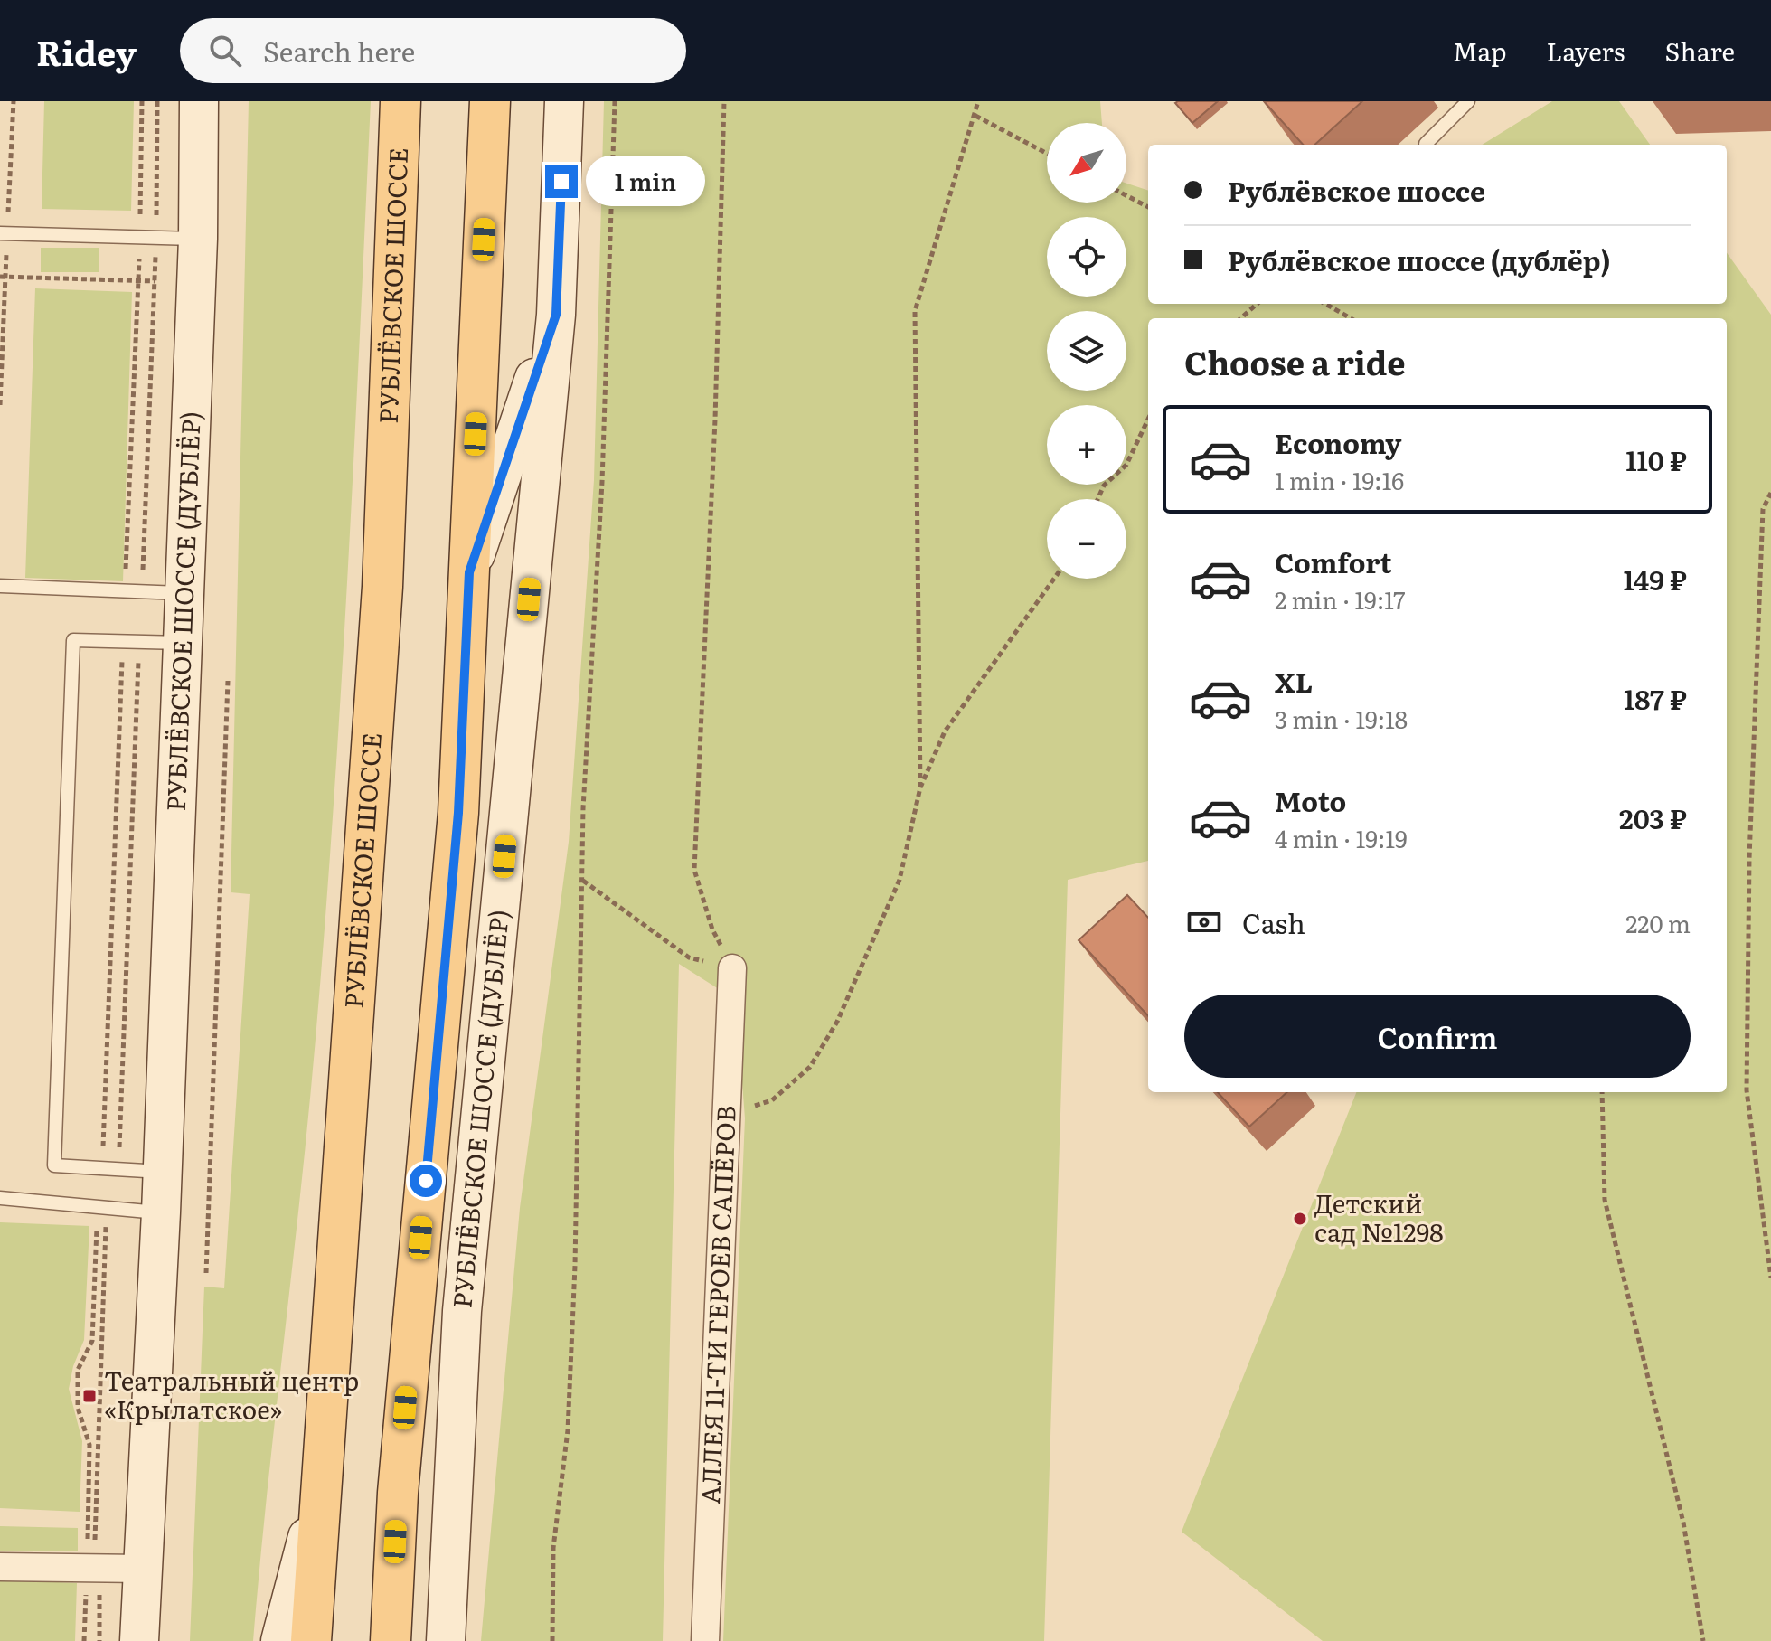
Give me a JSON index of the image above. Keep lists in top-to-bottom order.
{
  "streets": {
    "main road": ["РУБЛЁВСКОЕ ШОССЕ", "РУБЛЁВСКОЕ ШОССЕ (ДУБЛЁР)"],
    "street": ["АЛЛЕЯ 11-ТИ ГЕРОЕВ САПЁРОВ"]
  },
  "places": {
    "other": ["Детский сад №1298"],
    "transit": ["Театральный центр «Крылатское»"]
  },
  "north": "bottom left",
  "page": {
    "header": "Ridey",
    "search": "Search here",
    "nav": ["Map", "Layers", "Share"],
    "map_buttons": ["+", "−"],
    "banner": ["Рублёвское шоссе", "Рублёвское шоссе (дублёр)"],
    "bubble": "1 min",
    "heading": "Choose a ride",
    "list": [
      {
        "name": "Economy",
        "note": "1 min · 19:16",
        "value": "110 ₽"
      },
      {
        "name": "Comfort",
        "note": "2 min · 19:17",
        "value": "149 ₽"
      },
      {
        "name": "XL",
        "note": "3 min · 19:18",
        "value": "187 ₽"
      },
      {
        "name": "Moto",
        "note": "4 min · 19:19",
        "value": "203 ₽"
      }
    ],
    "pay": ["Cash", "220 m"],
    "buttons": "Confirm"
  }
}
